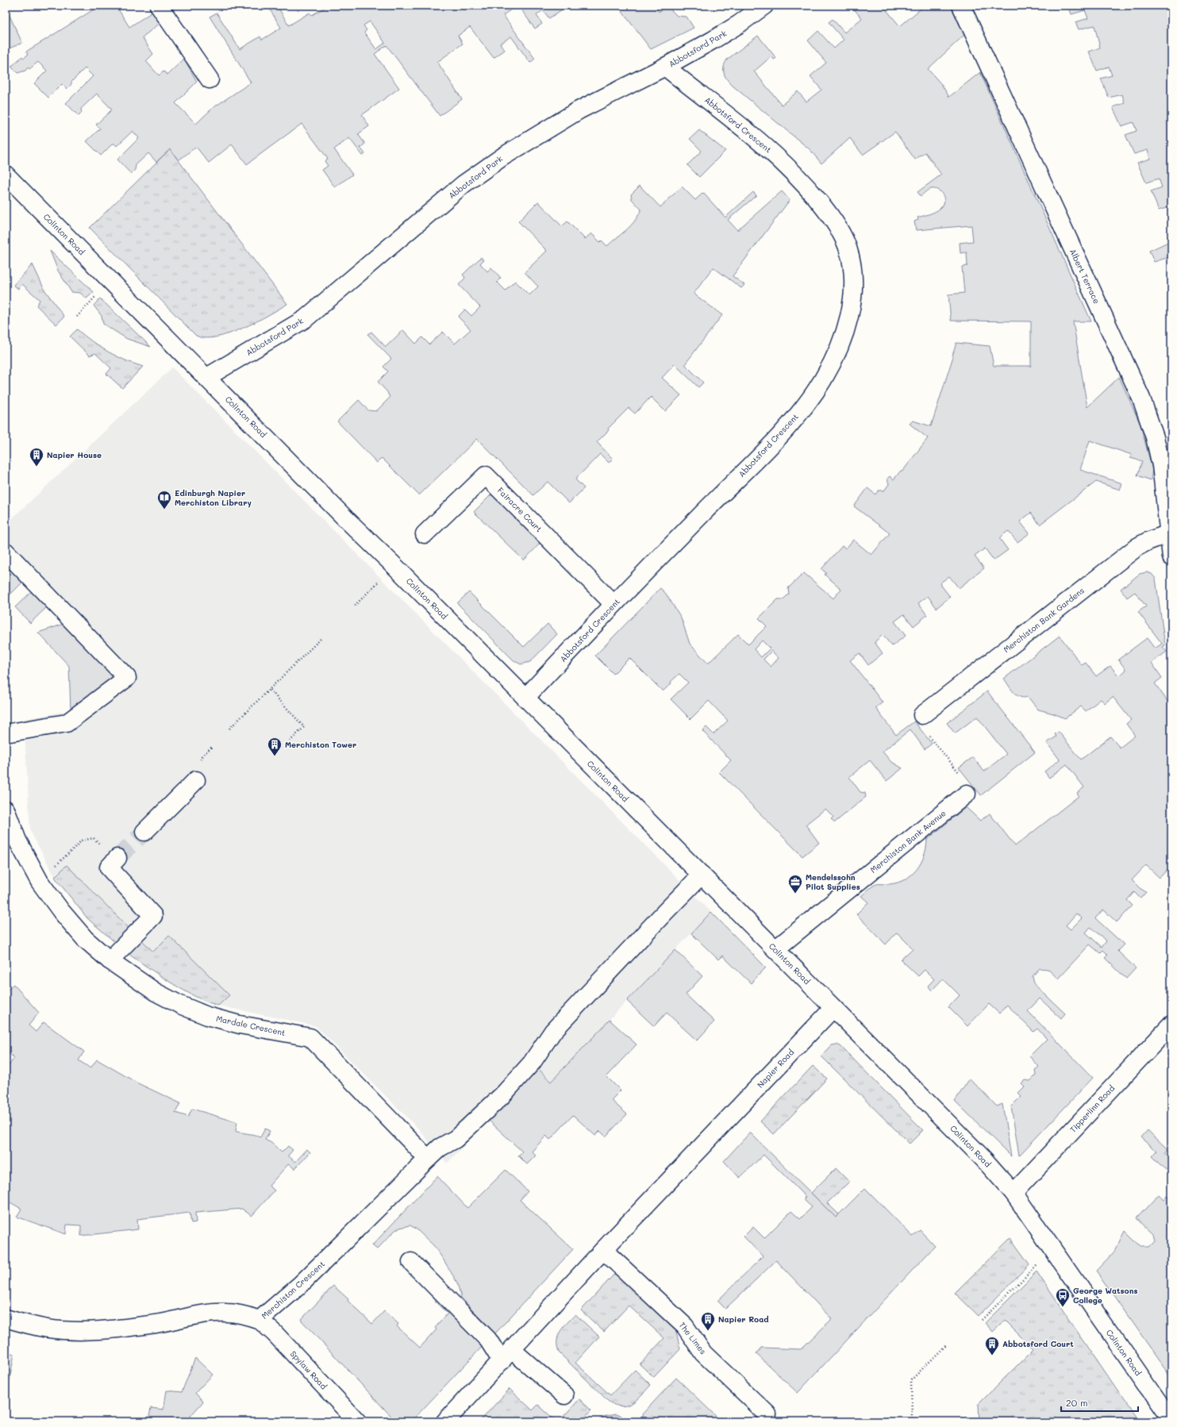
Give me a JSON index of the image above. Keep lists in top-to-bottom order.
{
  "streets": {
    "street": [
      "Abbotsford Park",
      "Abbotsford Crescent",
      "Colinton Road",
      "Albert Terrace",
      "Fairacre Court",
      "Merchiston Bank Gardens",
      "Merchiston Bank Avenue",
      "Mardale Crescent",
      "Napier Road",
      "Tipperlinn Road",
      "Merchiston Crescent",
      "The Limes",
      "Spylaw Road"
    ]
  },
  "crossings": [
    ["Abbotsford Park", "Abbotsford Crescent"],
    ["Abbotsford Park", "Colinton Road"],
    ["Abbotsford Crescent", "Colinton Road"],
    ["Abbotsford Crescent", "Fairacre Court"],
    ["Colinton Road", "Merchiston Bank Avenue"],
    ["Colinton Road", "Napier Road"],
    ["Colinton Road", "Tipperlinn Road"],
    ["Colinton Road", "Merchiston Crescent"],
    ["Albert Terrace", "Merchiston Bank Gardens"],
    ["Mardale Crescent", "Merchiston Crescent"],
    ["Napier Road", "The Limes"],
    ["Merchiston Crescent", "Spylaw Road"]
  ],
  "places": {
    "building": [
      "Napier House",
      "Merchiston Tower",
      "Napier Road",
      "Abbotsford Court"
    ],
    "library": ["Edinburgh Napier Merchiston Library"],
    "office": ["Mendelssohn Pilot Supplies"],
    "bus stop": ["George Watsons College"]
  },
  "scale_bar": "20 m"
}
